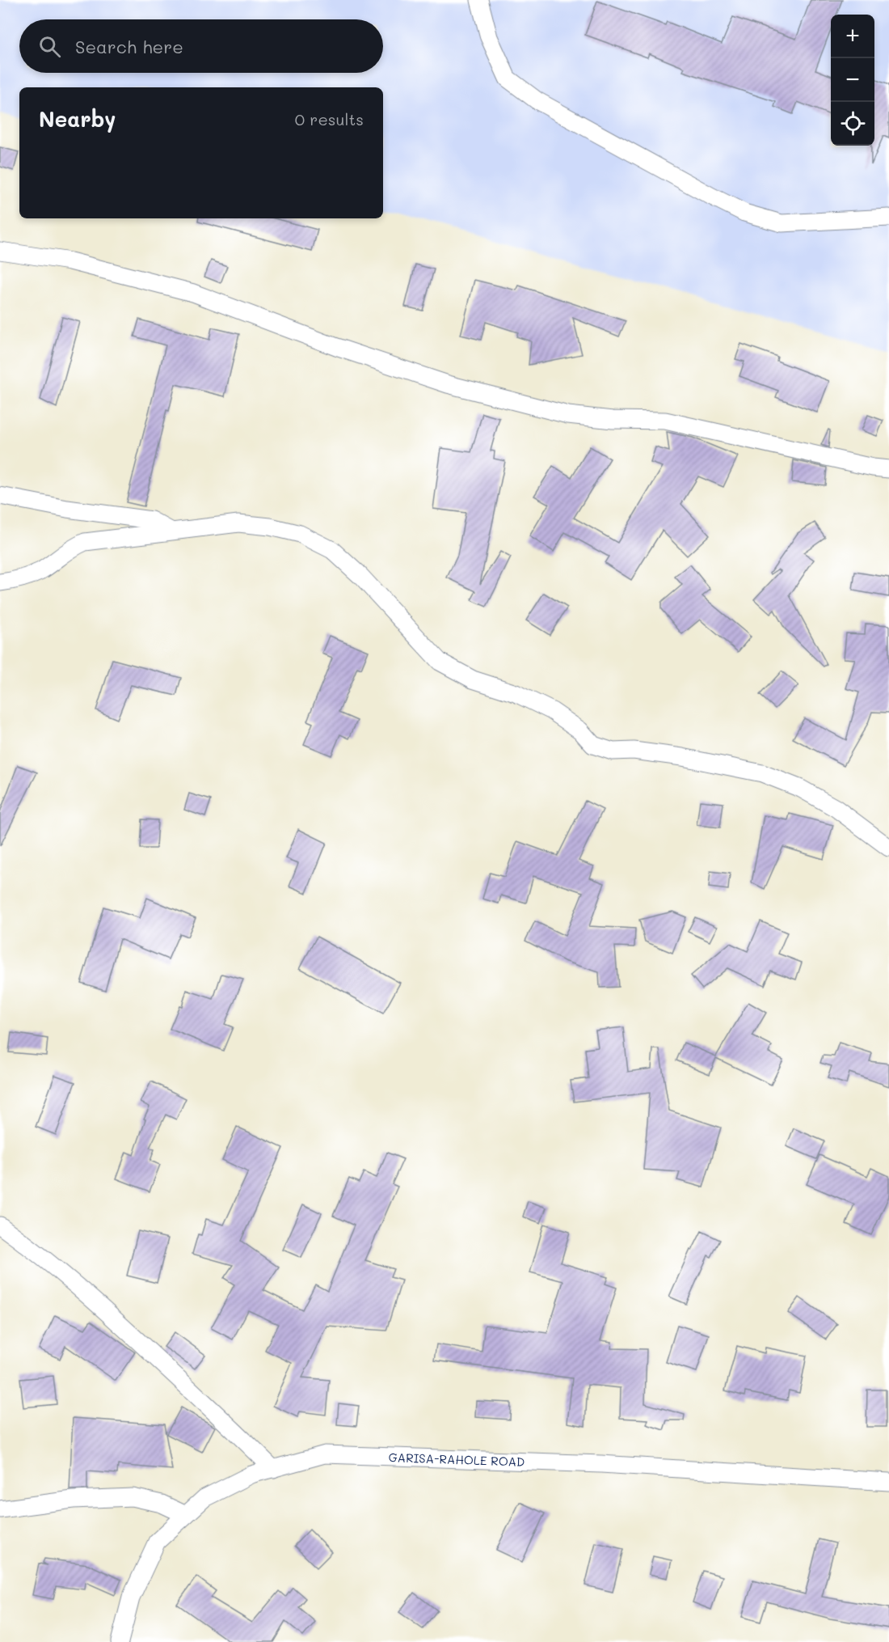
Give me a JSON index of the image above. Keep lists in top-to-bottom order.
{
  "streets": {
    "street": ["GARISA-RAHOLE ROAD"]
  },
  "page": {
    "map_buttons": ["+", "−"],
    "search": "Search here",
    "heading": ["Nearby", "0 results"]
  }
}
